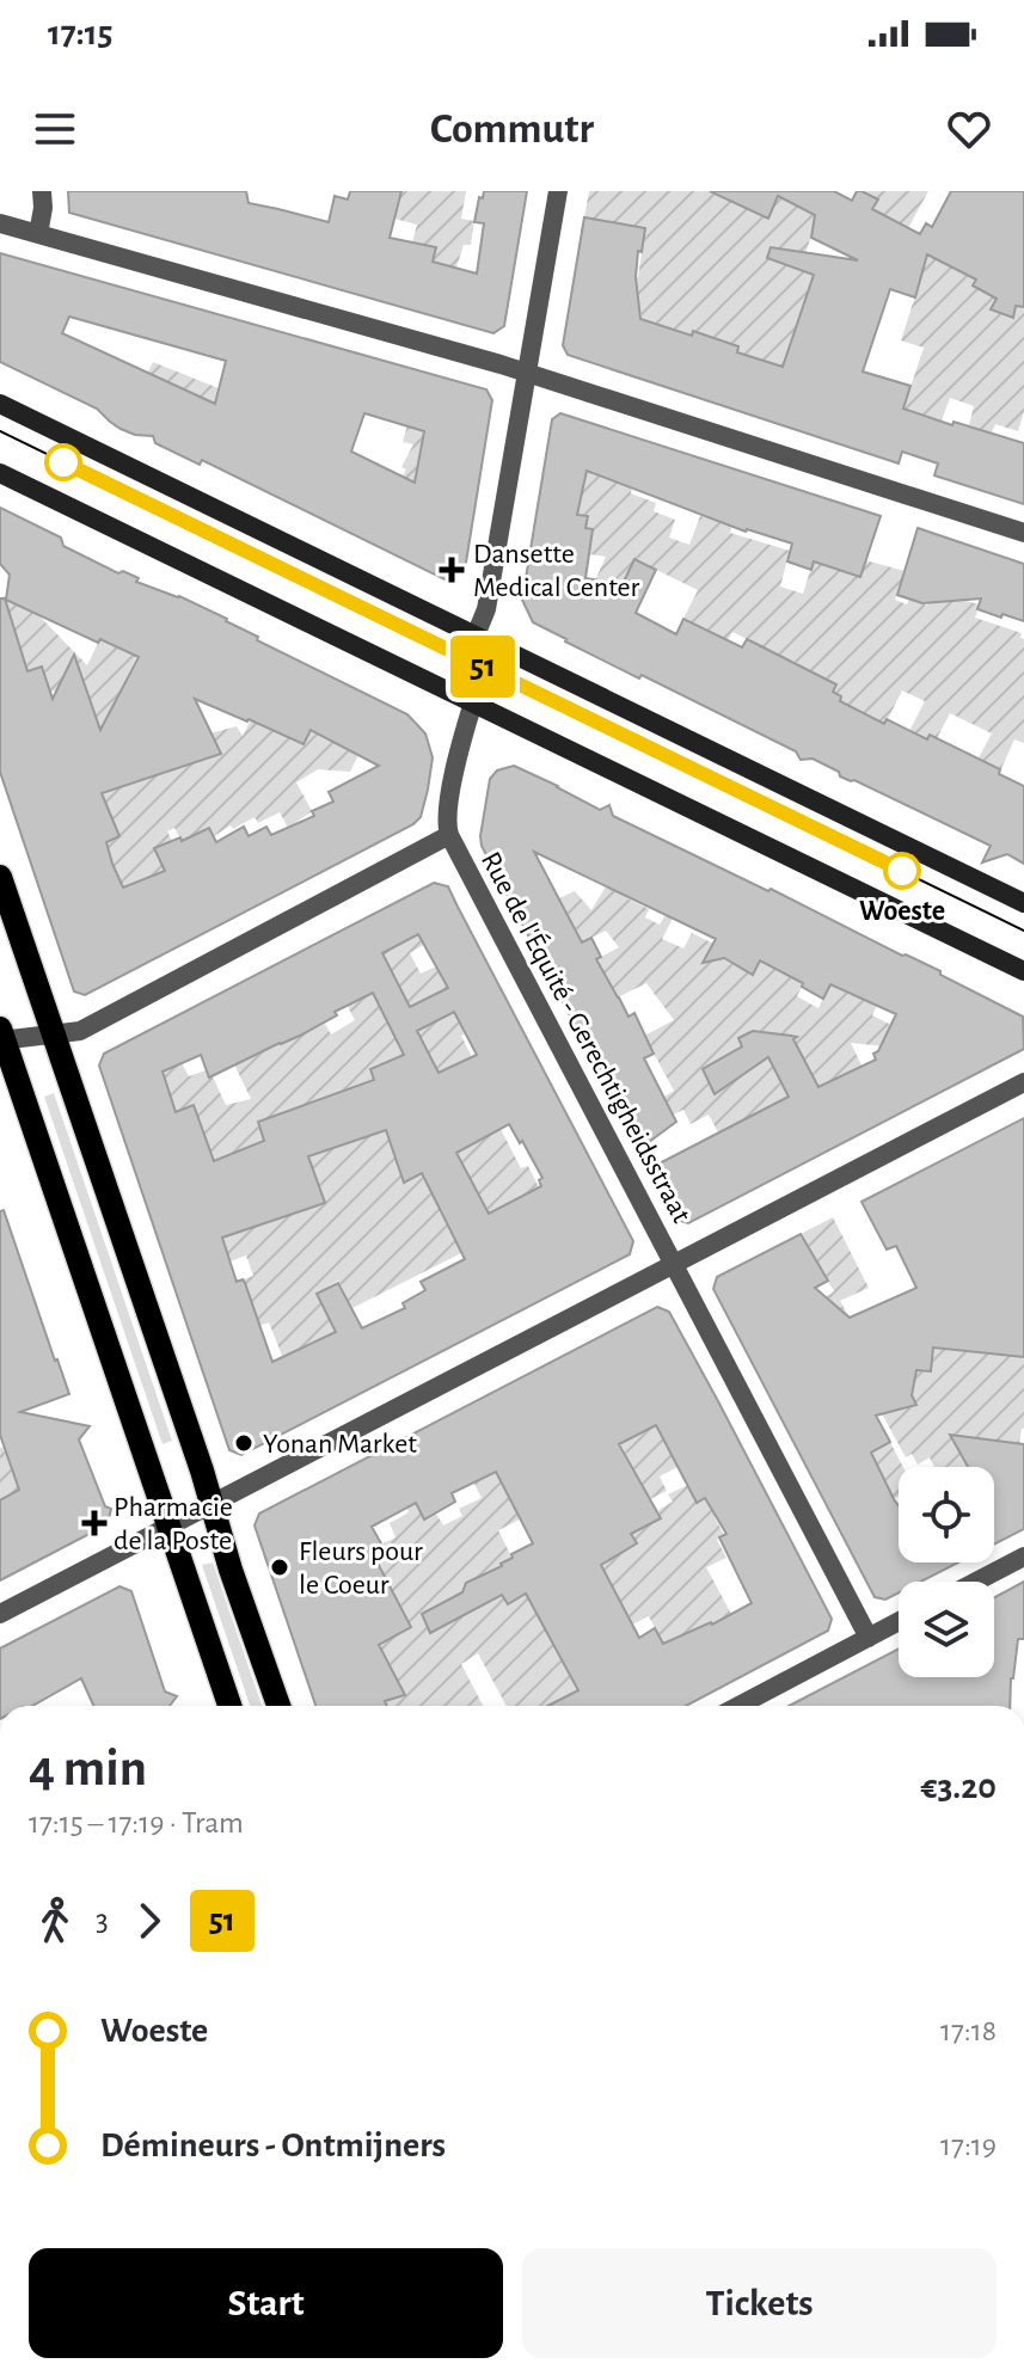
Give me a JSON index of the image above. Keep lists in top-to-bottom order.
{
  "streets": {
    "street": ["Rue de l'Équité - Gerechtigheidsstraat"]
  },
  "places": {
    "health": ["Dansette Medical Center", "Pharmacie de la Poste"],
    "other": ["Woeste", "Yonan Market", "Fleurs pour le Coeur"]
  },
  "lines": ["tram line 51"],
  "page": {
    "status": "17:15",
    "header": "Commutr",
    "on_map": "51",
    "heading": ["4 min", "17:15 – 17:19 · Tram", "€3.20"],
    "legs": ["3", "51"],
    "list": [
      {
        "name": "Woeste",
        "value": "17:18"
      },
      {
        "name": "Démineurs - Ontmijners",
        "value": "17:19"
      }
    ],
    "buttons": ["Start", "Tickets"]
  }
}
